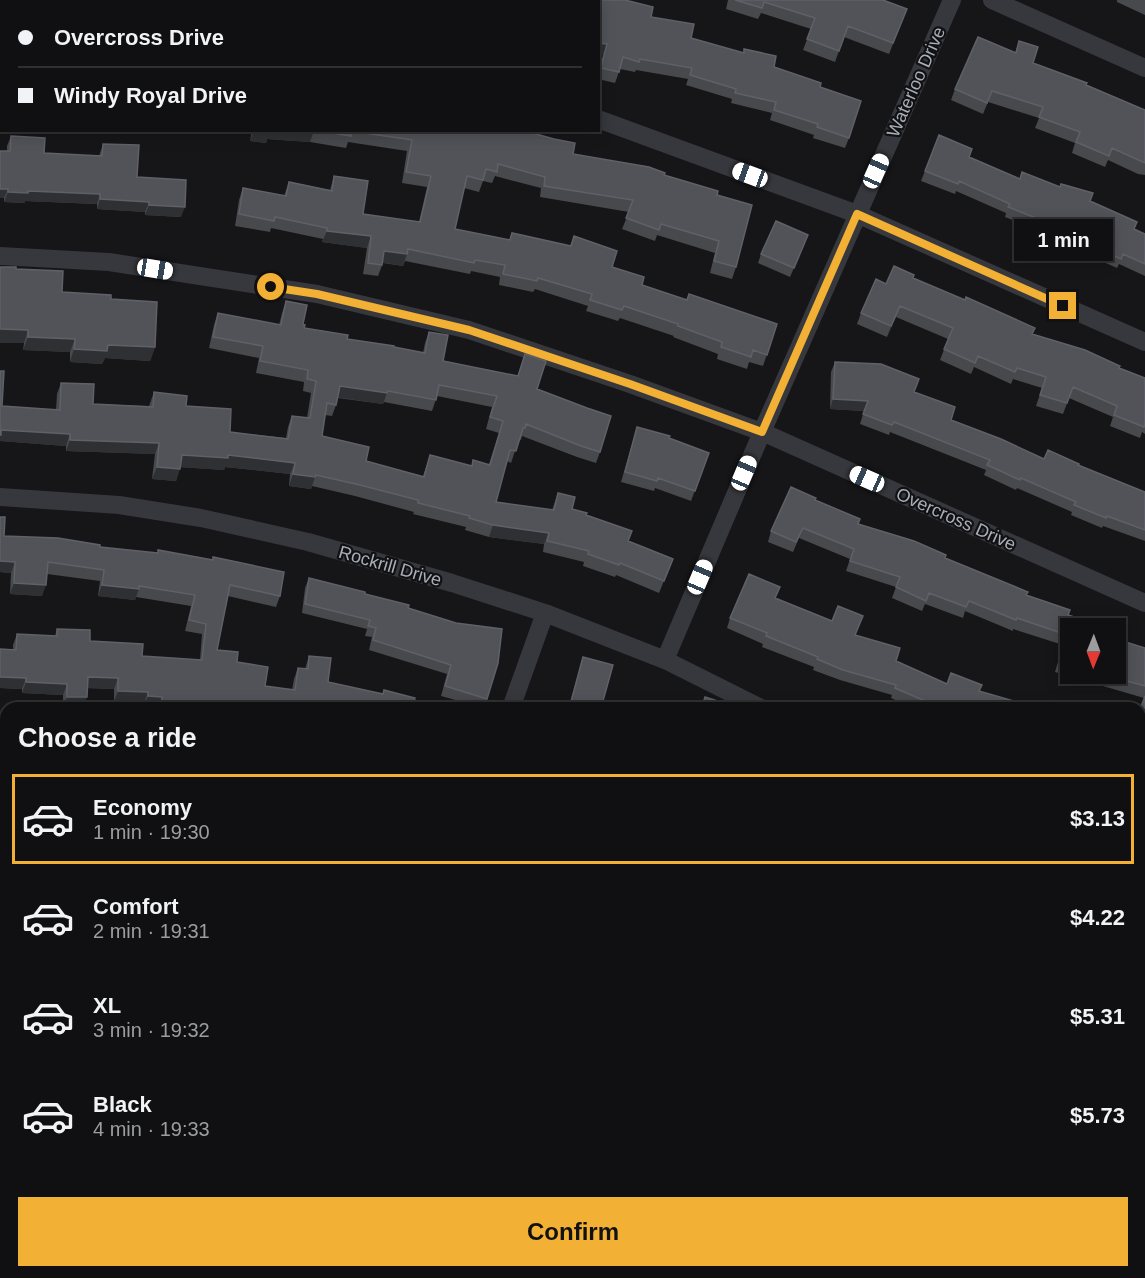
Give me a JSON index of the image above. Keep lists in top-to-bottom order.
{
  "streets": {
    "street": ["Waterloo Drive", "Overcross Drive", "Rockrill Drive"]
  },
  "crossings": [
    ["Waterloo Drive", "Overcross Drive"],
    ["Waterloo Drive", "Rockrill Drive"]
  ],
  "north": "bottom",
  "page": {
    "banner": ["Overcross Drive", "Windy Royal Drive"],
    "bubble": "1 min",
    "heading": "Choose a ride",
    "list": [
      {
        "name": "Economy",
        "note": "1 min · 19:30",
        "value": "$3.13"
      },
      {
        "name": "Comfort",
        "note": "2 min · 19:31",
        "value": "$4.22"
      },
      {
        "name": "XL",
        "note": "3 min · 19:32",
        "value": "$5.31"
      },
      {
        "name": "Black",
        "note": "4 min · 19:33",
        "value": "$5.73"
      }
    ],
    "buttons": "Confirm"
  }
}
